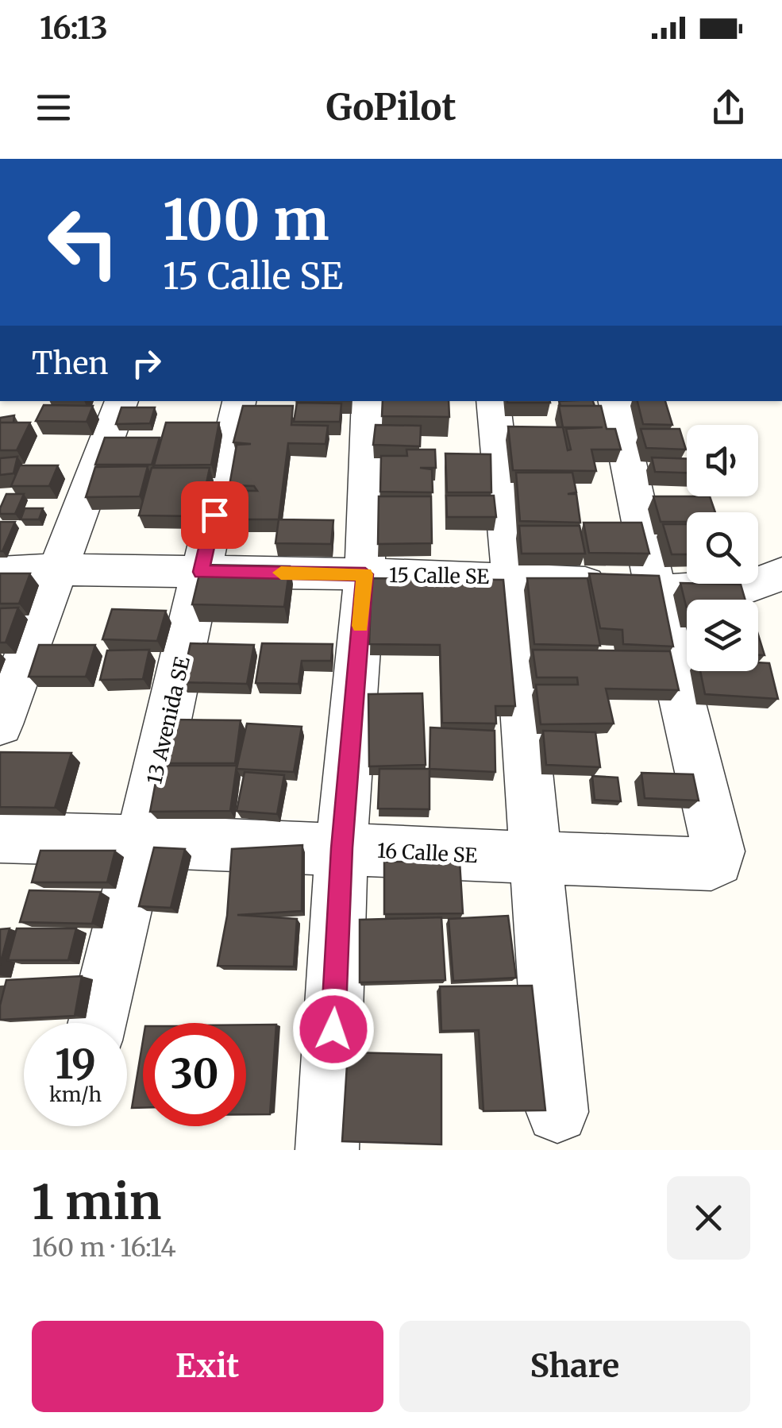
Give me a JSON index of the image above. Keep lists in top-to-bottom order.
{
  "streets": {
    "street": ["15 Calle SE", "13 Avenida SE", "16 Calle SE"]
  },
  "crossings": [
    ["15 Calle SE", "13 Avenida SE"],
    ["15 Calle SE", "16 Calle SE"],
    ["13 Avenida SE", "16 Calle SE"]
  ],
  "page": {
    "status": "16:13",
    "header": "GoPilot",
    "turn": ["100 m", "15 Calle SE"],
    "then": "Then",
    "speed": "19 km/h",
    "limit": "30",
    "heading": ["1 min", "160 m · 16:14"],
    "buttons": ["Exit", "Share"]
  }
}
